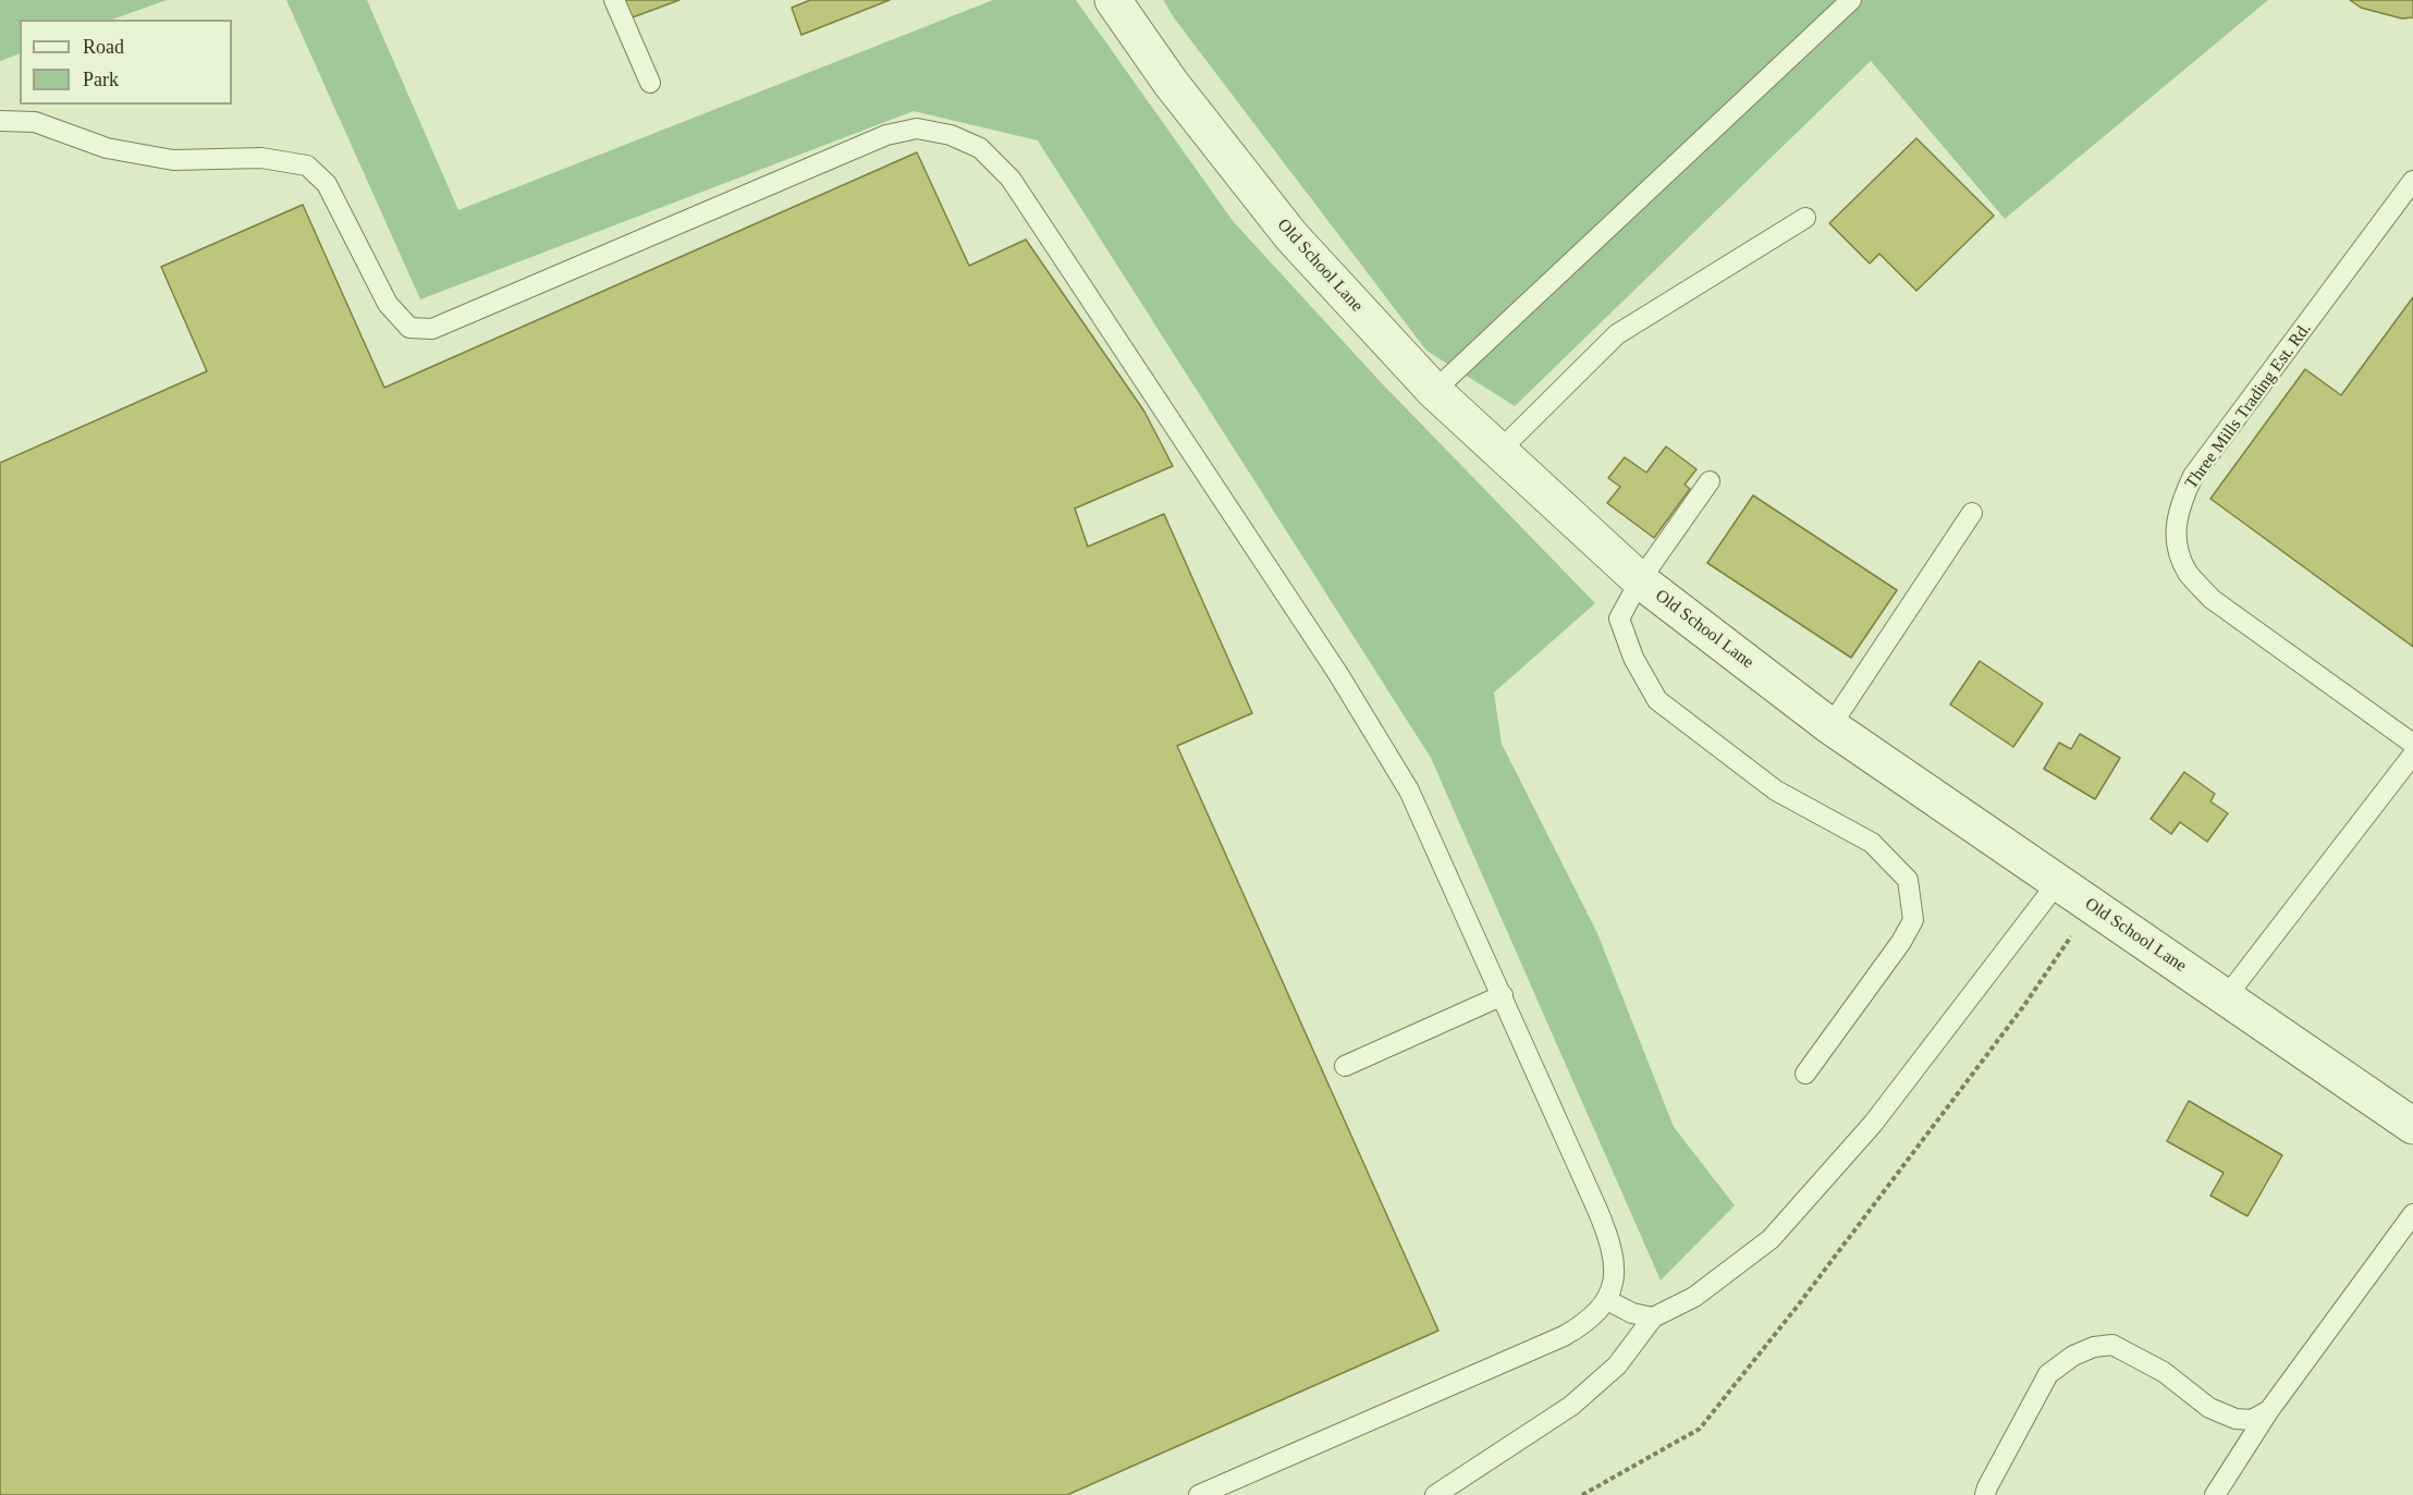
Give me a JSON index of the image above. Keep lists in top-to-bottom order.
{
  "streets": {
    "street": ["Old School Lane"],
    "lane": ["Three Mills Trading Est. Rd."]
  },
  "legend": ["Road", "Park"]
}
